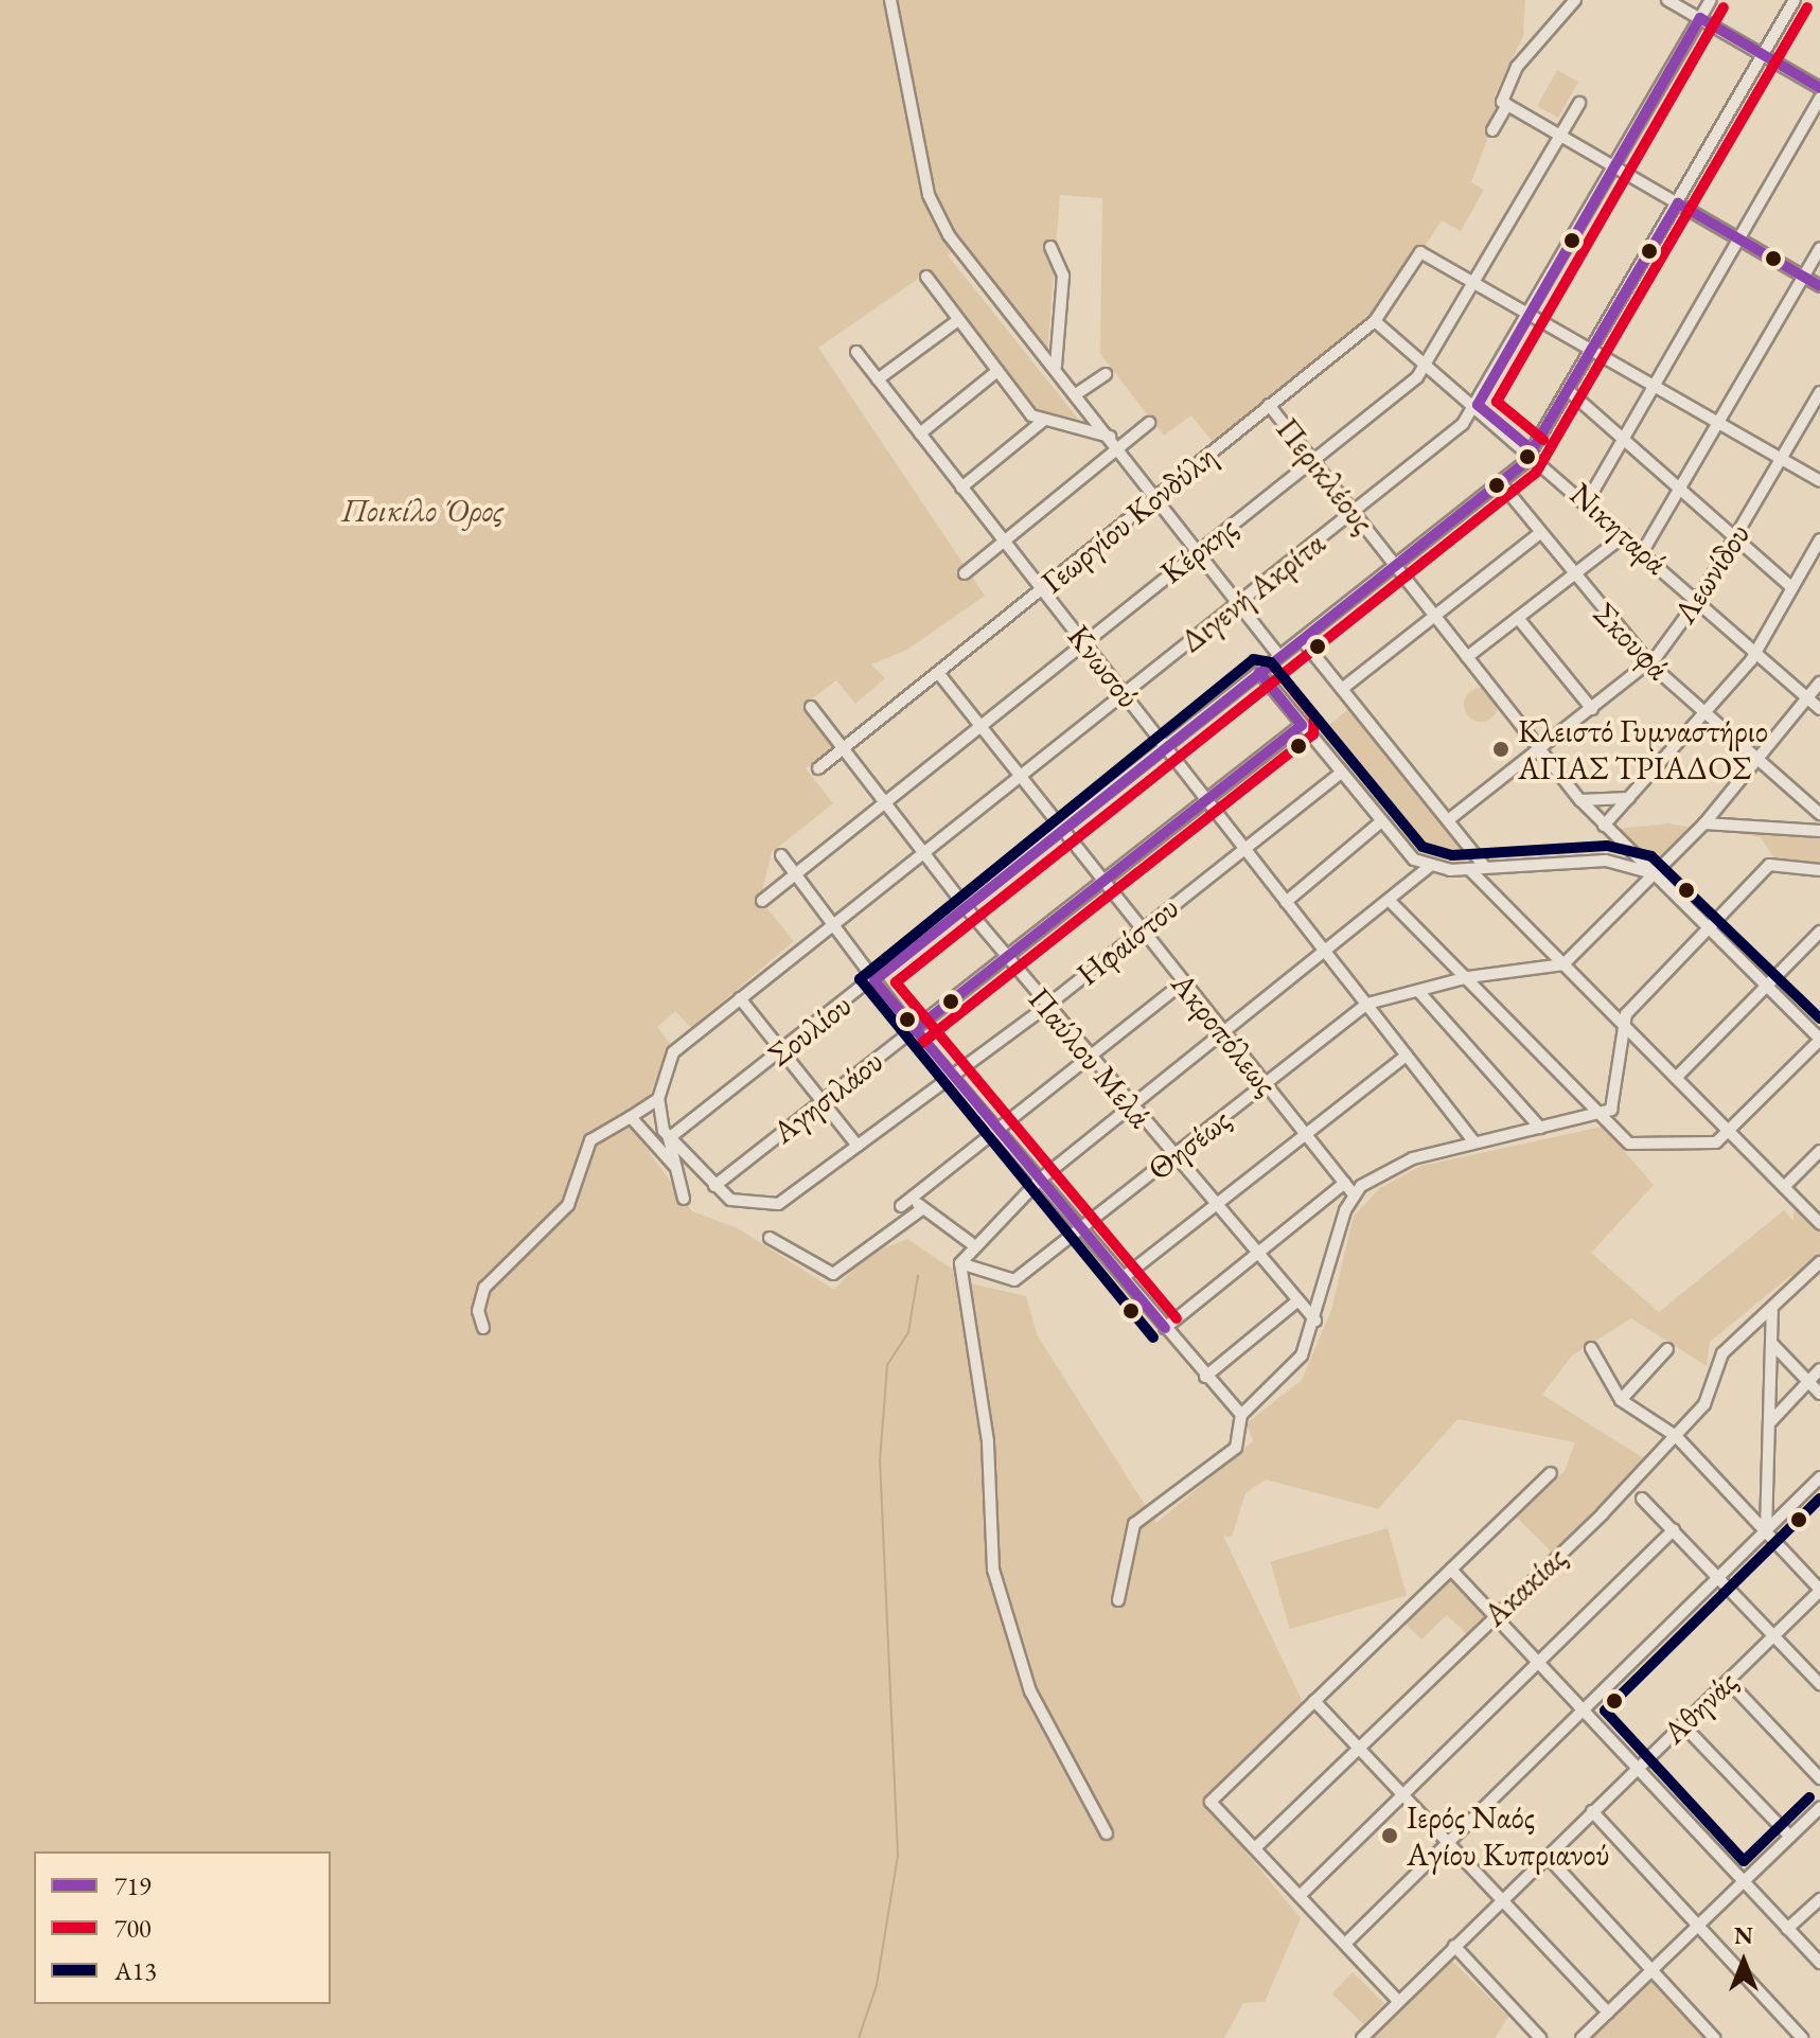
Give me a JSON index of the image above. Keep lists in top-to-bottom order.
{
  "streets": {
    "street": [
      "Περικλέους",
      "Γεωργίου Κονδύλη",
      "Νικηταρά",
      "Κέρκης",
      "Λεωνίδου",
      "Διγενή Ακρίτα",
      "Σκουφά",
      "Κνωσού",
      "Ηφαίστου",
      "Σουλίου",
      "Ακροπόλεως",
      "Παύλου Μελά",
      "Αγησιλάου",
      "Θησέως",
      "Ακακίας",
      "Αθηνάς"
    ]
  },
  "crossings": [
    ["Περικλέους", "Γεωργίου Κονδύλη"],
    ["Περικλέους", "Κέρκης"],
    ["Περικλέους", "Λεωνίδου"],
    ["Περικλέους", "Διγενή Ακρίτα"],
    ["Περικλέους", "Σουλίου"],
    ["Γεωργίου Κονδύλη", "Νικηταρά"],
    ["Γεωργίου Κονδύλη", "Κέρκης"],
    ["Γεωργίου Κονδύλη", "Κνωσού"],
    ["Γεωργίου Κονδύλη", "Ακροπόλεως"],
    ["Γεωργίου Κονδύλη", "Παύλου Μελά"],
    ["Νικηταρά", "Κέρκης"],
    ["Νικηταρά", "Λεωνίδου"],
    ["Νικηταρά", "Διγενή Ακρίτα"],
    ["Νικηταρά", "Σουλίου"],
    ["Κέρκης", "Κνωσού"],
    ["Κέρκης", "Ακροπόλεως"],
    ["Κέρκης", "Παύλου Μελά"],
    ["Λεωνίδου", "Σκουφά"],
    ["Διγενή Ακρίτα", "Κνωσού"],
    ["Διγενή Ακρίτα", "Ακροπόλεως"],
    ["Διγενή Ακρίτα", "Παύλου Μελά"],
    ["Σκουφά", "Σουλίου"],
    ["Κνωσού", "Ηφαίστου"],
    ["Κνωσού", "Σουλίου"],
    ["Κνωσού", "Αγησιλάου"],
    ["Κνωσού", "Θησέως"],
    ["Ηφαίστου", "Ακροπόλεως"],
    ["Ηφαίστου", "Παύλου Μελά"],
    ["Ηφαίστου", "Αγησιλάου"],
    ["Σουλίου", "Ακροπόλεως"],
    ["Σουλίου", "Παύλου Μελά"],
    ["Ακροπόλεως", "Αγησιλάου"],
    ["Ακροπόλεως", "Θησέως"],
    ["Παύλου Μελά", "Αγησιλάου"],
    ["Παύλου Μελά", "Θησέως"]
  ],
  "parks": ["Ποικίλο Όρος"],
  "places": ["Κλειστό Γυμναστήριο ΑΓΙΑΣ ΤΡΙΑΔΟΣ", "Ιερός Ναός Αγίου Κυπριανού"],
  "lines": ["transit line 700", "transit line 719", "transit line A13"],
  "legend": ["719", "700", "A13"],
  "north": "top"
}
